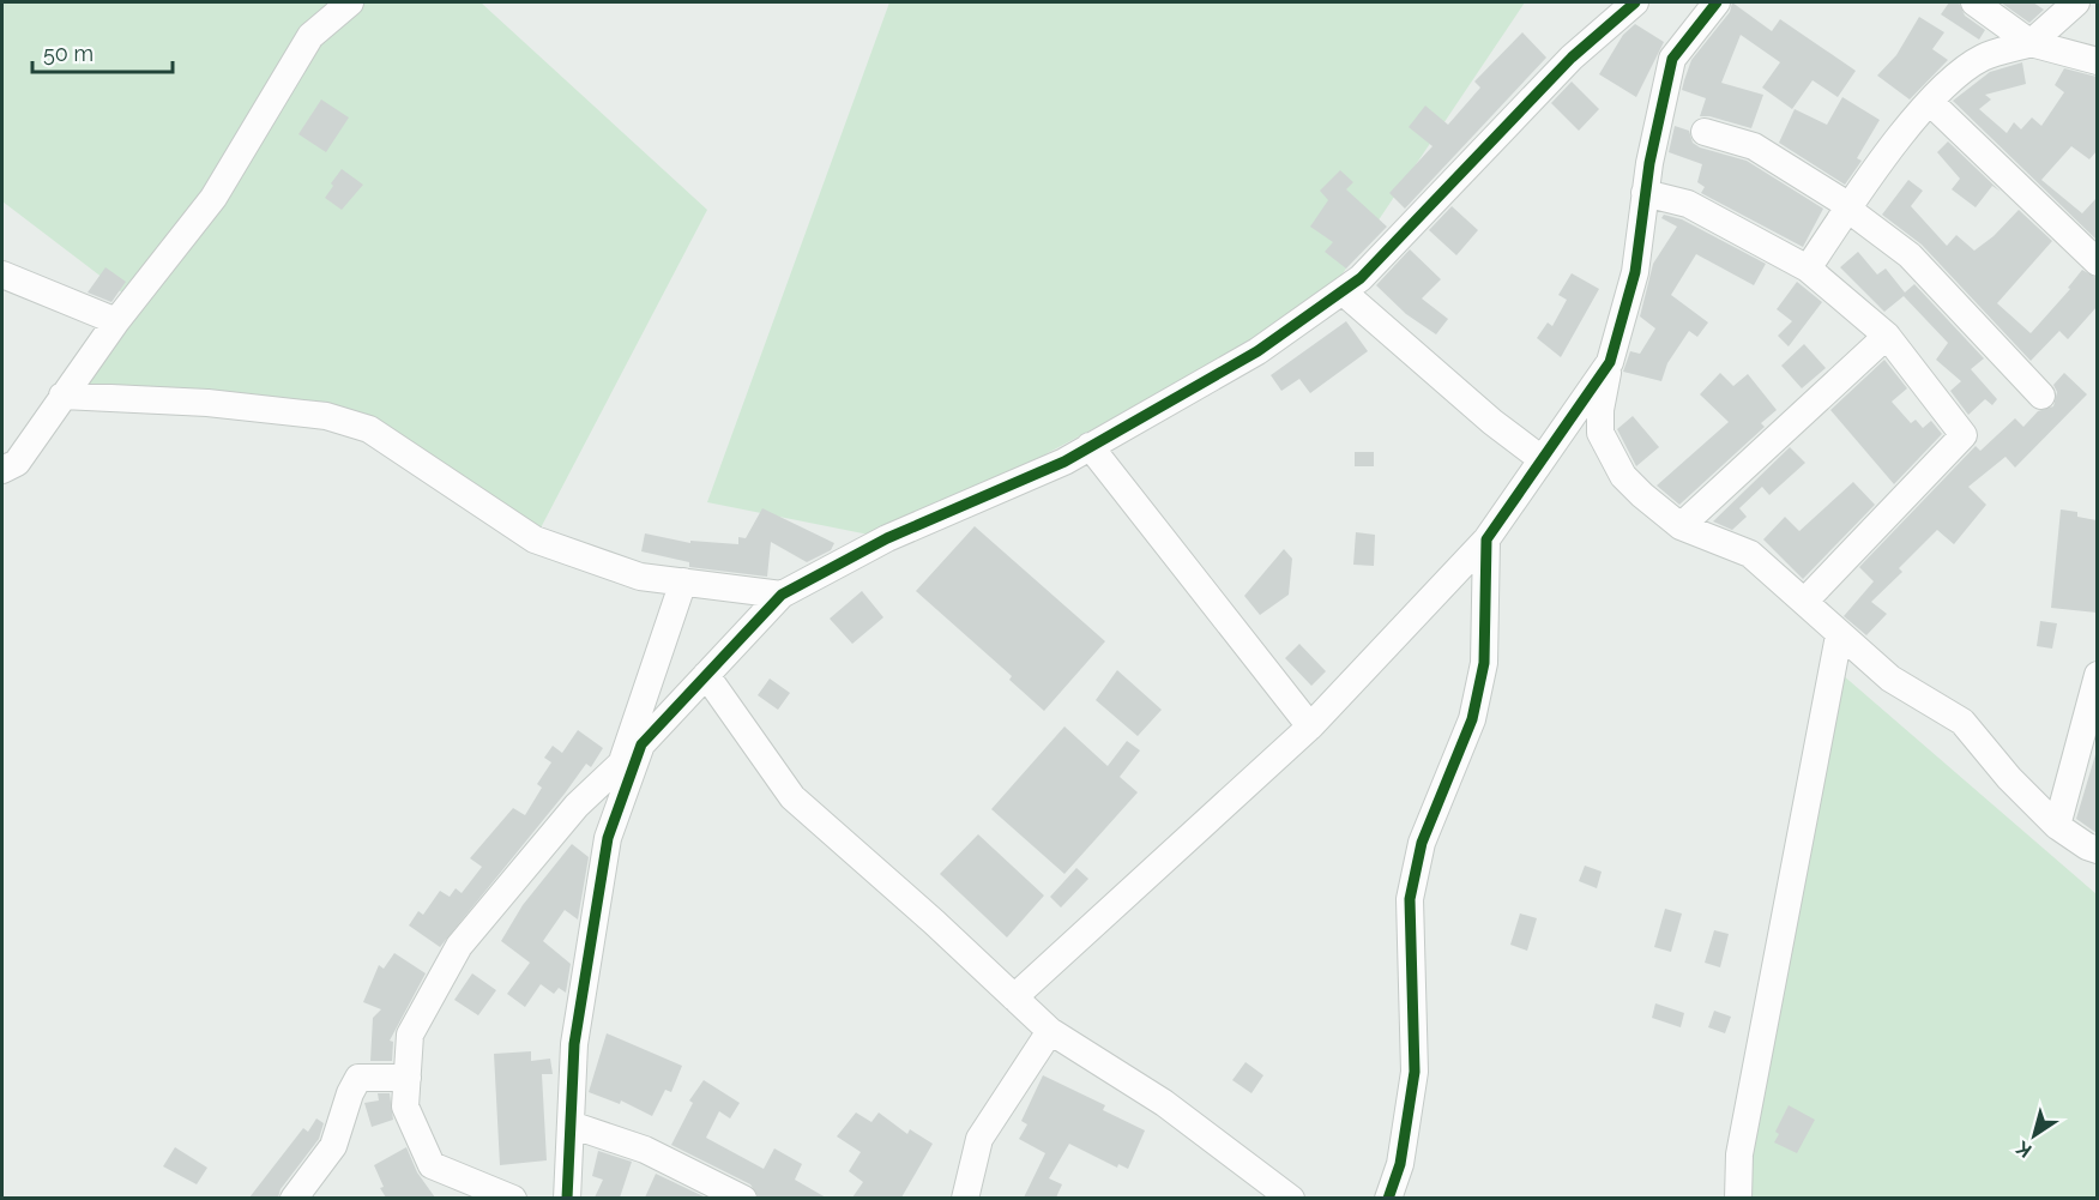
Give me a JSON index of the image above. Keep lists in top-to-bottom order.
{
  "scale_bar": "50 m",
  "north": "bottom left"
}
